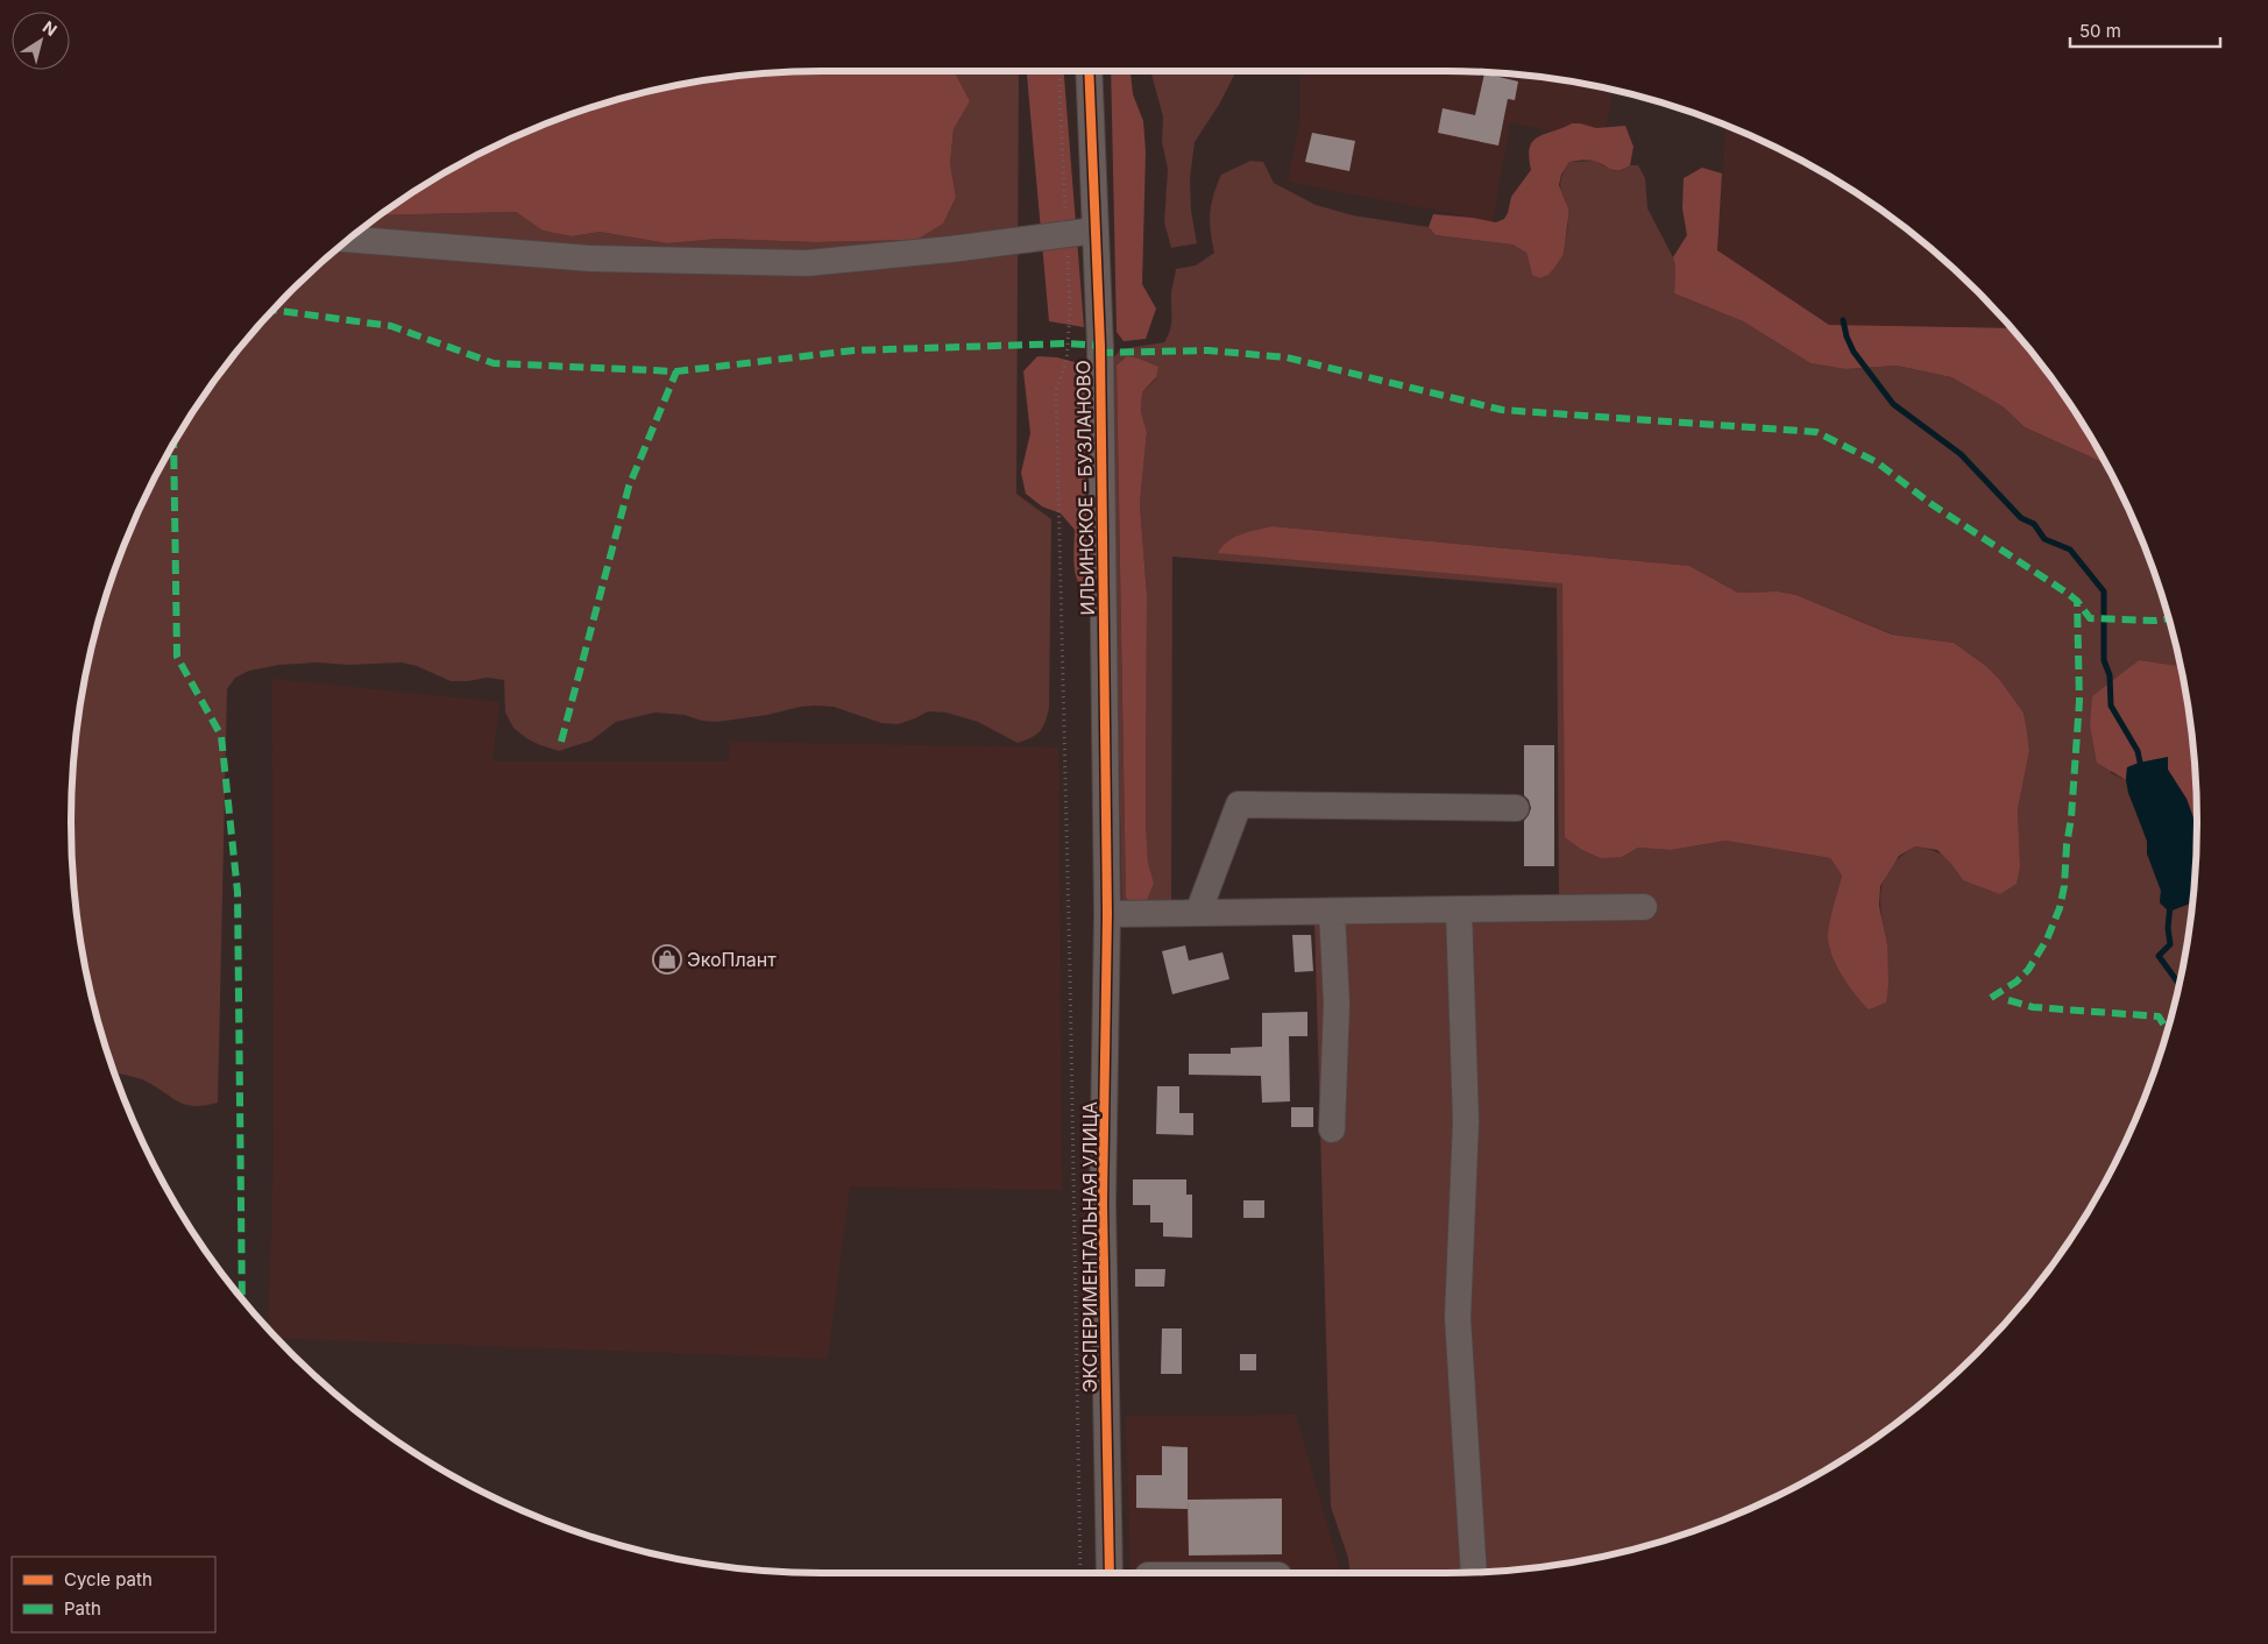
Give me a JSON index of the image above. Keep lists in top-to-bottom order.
{
  "streets": {
    "street": ["ИЛЬИНСКОЕ – БУЗЛАНОВО", "ЭКСПЕРИМЕНТАЛЬНАЯ УЛИЦА"]
  },
  "crossings": [
    ["ИЛЬИНСКОЕ – БУЗЛАНОВО", "ЭКСПЕРИМЕНТАЛЬНАЯ УЛИЦА"]
  ],
  "places": {
    "shop": ["ЭкоПлант"]
  },
  "legend": ["Cycle path", "Path"],
  "scale_bar": "50 m",
  "north": "top right"
}
